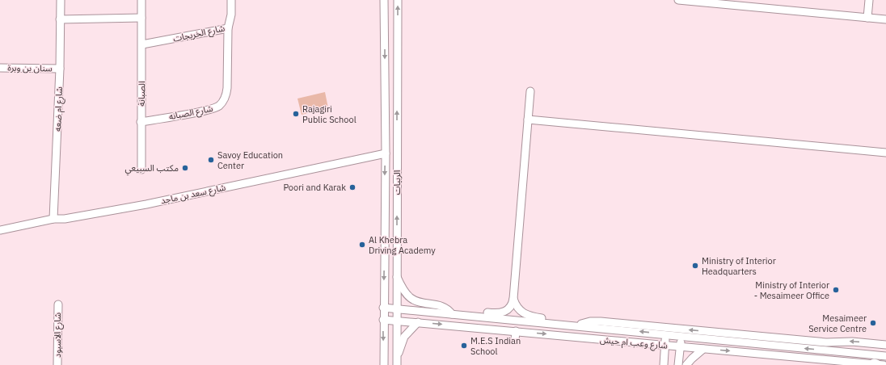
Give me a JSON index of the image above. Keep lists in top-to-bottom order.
{
  "streets": {
    "street": [
      "شارع الخريجات",
      "سنان بن وبرة",
      "الصبانة",
      "شارع ام ضعه",
      "شارع الصبانه",
      "الربيات",
      "شارع سعد بن ماجد",
      "شارع الاسيود",
      "شارع وعب ام حيش"
    ]
  },
  "crossings": [
    ["شارع الخريجات", "الصبانة"],
    ["شارع الخريجات", "شارع الصبانه"],
    ["سنان بن وبرة", "شارع ام ضعه"],
    ["الصبانة", "شارع الصبانه"],
    ["شارع ام ضعه", "شارع سعد بن ماجد"],
    ["الربيات", "شارع سعد بن ماجد"],
    ["الربيات", "شارع وعب ام حيش"]
  ],
  "places": [
    "Rajagiri Public School",
    "Savoy Education Center",
    "مكتب السبيعي",
    "Poori and Karak",
    "Al Khebra Driving Academy",
    "Ministry of Interior Headquarters",
    "Ministry of Interior - Mesaimeer Office",
    "Mesaimeer Service Centre",
    "M.E.S Indian School"
  ]
}
